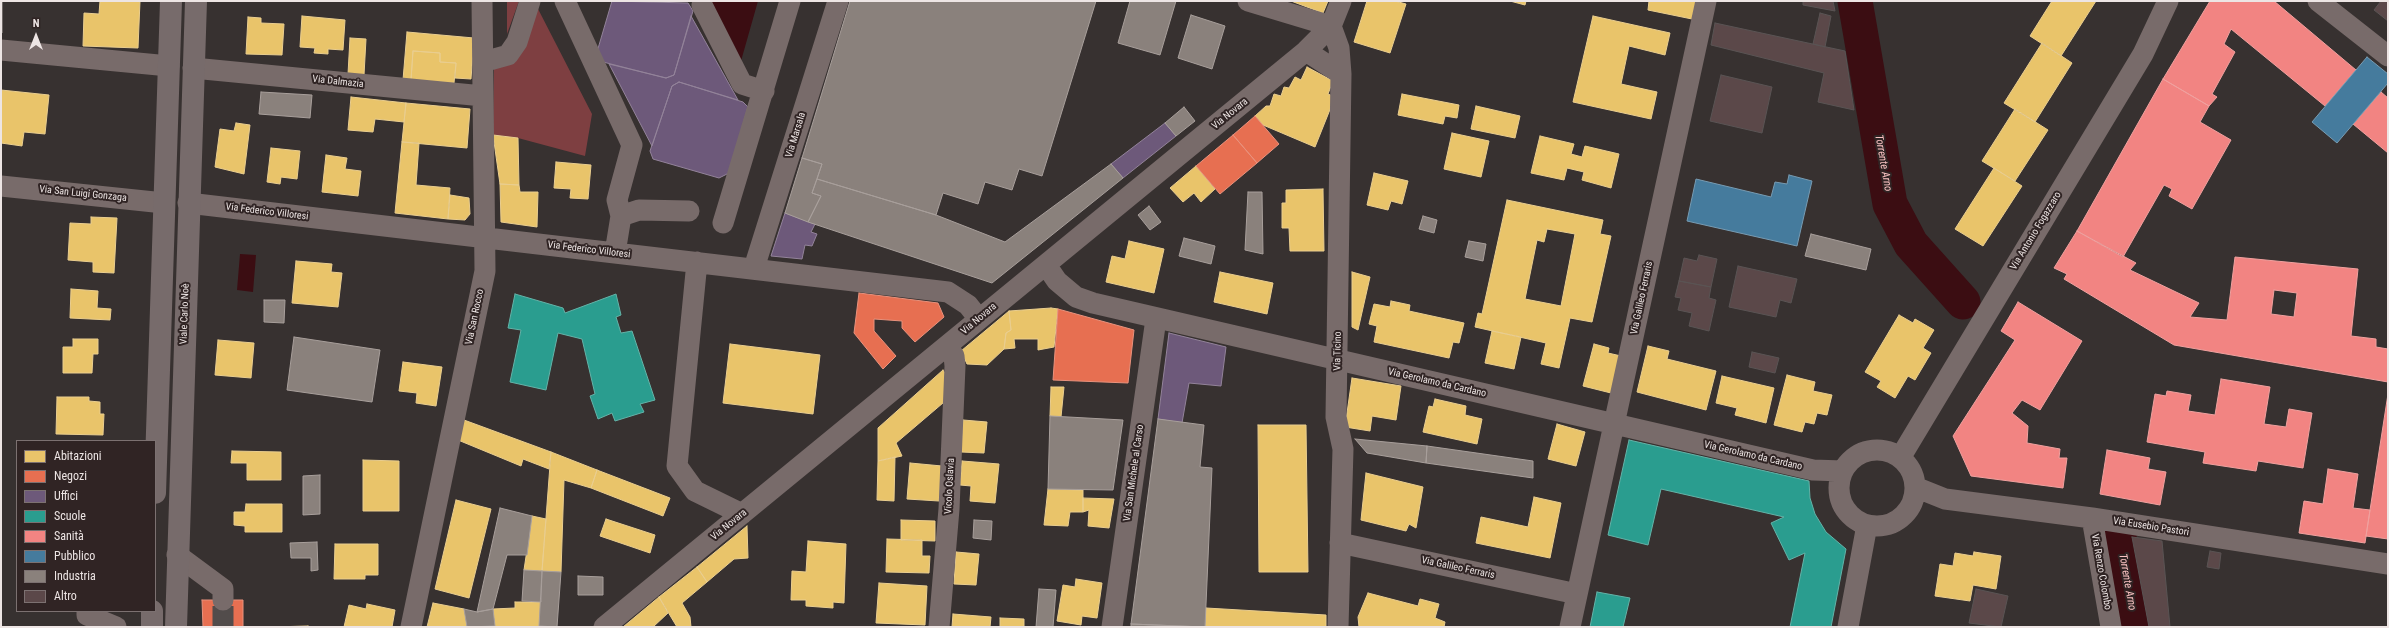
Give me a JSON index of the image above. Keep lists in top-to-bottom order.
{
  "streets": {
    "main road": ["Viale Carlo Noè"],
    "street": [
      "Via Dalmazia",
      "Via Novara",
      "Via Marsala",
      "Via San Luigi Gonzaga",
      "Via Federico Villoresi",
      "Via Antonio Fogazzaro",
      "Via Galileo Ferraris",
      "Via San Rocco",
      "Via Ticino",
      "Via Gerolamo da Cardano",
      "Via San Michele al Carso",
      "Vicolo Oslavia",
      "Via Eusebio Pastori",
      "Via Renzo Colombo"
    ]
  },
  "crossings": [
    ["Via Dalmazia", "Viale Carlo Noè"],
    ["Via Dalmazia", "Via San Rocco"],
    ["Via Novara", "Via Federico Villoresi"],
    ["Via Novara", "Via Ticino"],
    ["Via Novara", "Via Gerolamo da Cardano"],
    ["Via Novara", "Vicolo Oslavia"],
    ["Via Marsala", "Via Federico Villoresi"],
    ["Via Federico Villoresi", "Viale Carlo Noè"],
    ["Via Federico Villoresi", "Via San Rocco"],
    ["Via Antonio Fogazzaro", "Via Gerolamo da Cardano"],
    ["Via Antonio Fogazzaro", "Via Eusebio Pastori"],
    ["Via Galileo Ferraris", "Via Ticino"],
    ["Via Galileo Ferraris", "Via Gerolamo da Cardano"],
    ["Via Ticino", "Via Gerolamo da Cardano"],
    ["Via Gerolamo da Cardano", "Via San Michele al Carso"],
    ["Via Gerolamo da Cardano", "Via Eusebio Pastori"],
    ["Via Eusebio Pastori", "Via Renzo Colombo"]
  ],
  "water": ["Torrente Arno"],
  "legend": [
    "Abitazioni",
    "Negozi",
    "Uffici",
    "Scuole",
    "Sanità",
    "Pubblico",
    "Industria",
    "Altro"
  ],
  "north": "top"
}
